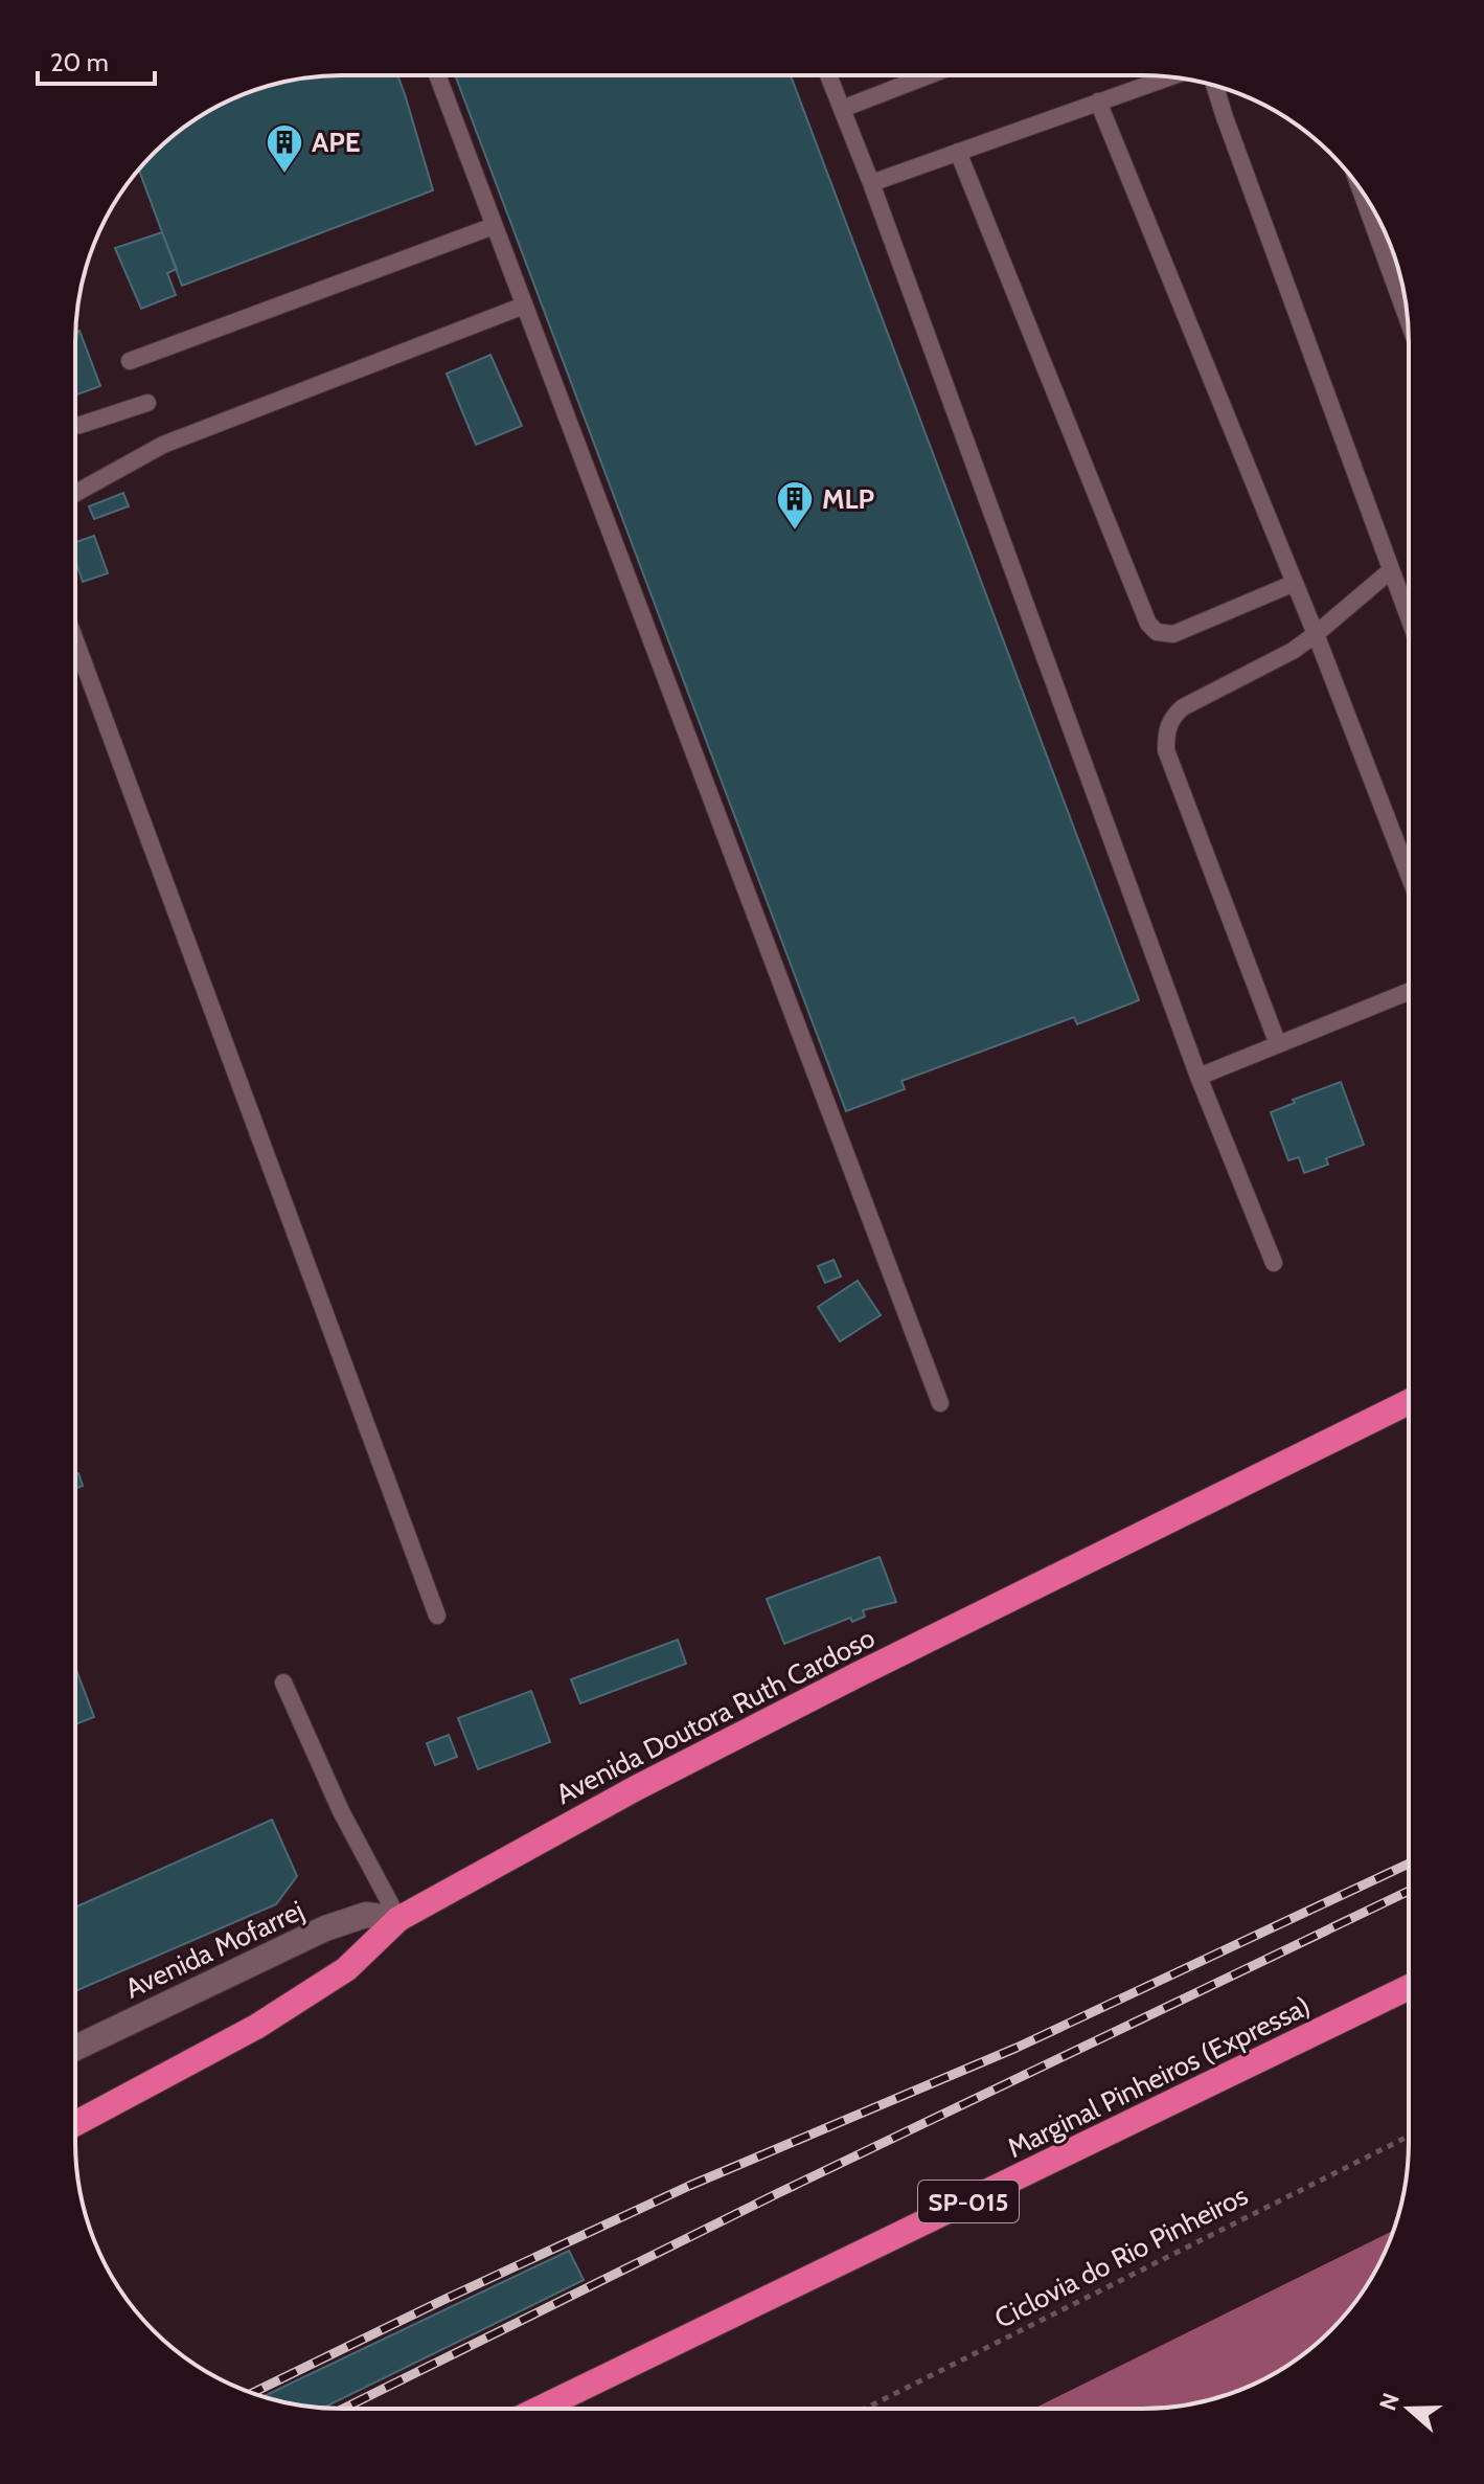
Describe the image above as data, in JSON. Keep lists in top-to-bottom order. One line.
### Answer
{"streets":{"highway":["Avenida Doutora Ruth Cardoso","Marginal Pinheiros (Expressa)","SP-015"],"street":["Avenida Mofarrej"],"path":["Ciclovia do Rio Pinheiros"]},"crossings":[["Avenida Doutora Ruth Cardoso","Avenida Mofarrej"]],"places":{"building":["APE","MLP"]},"scale_bar":"20 m","north":"left"}
